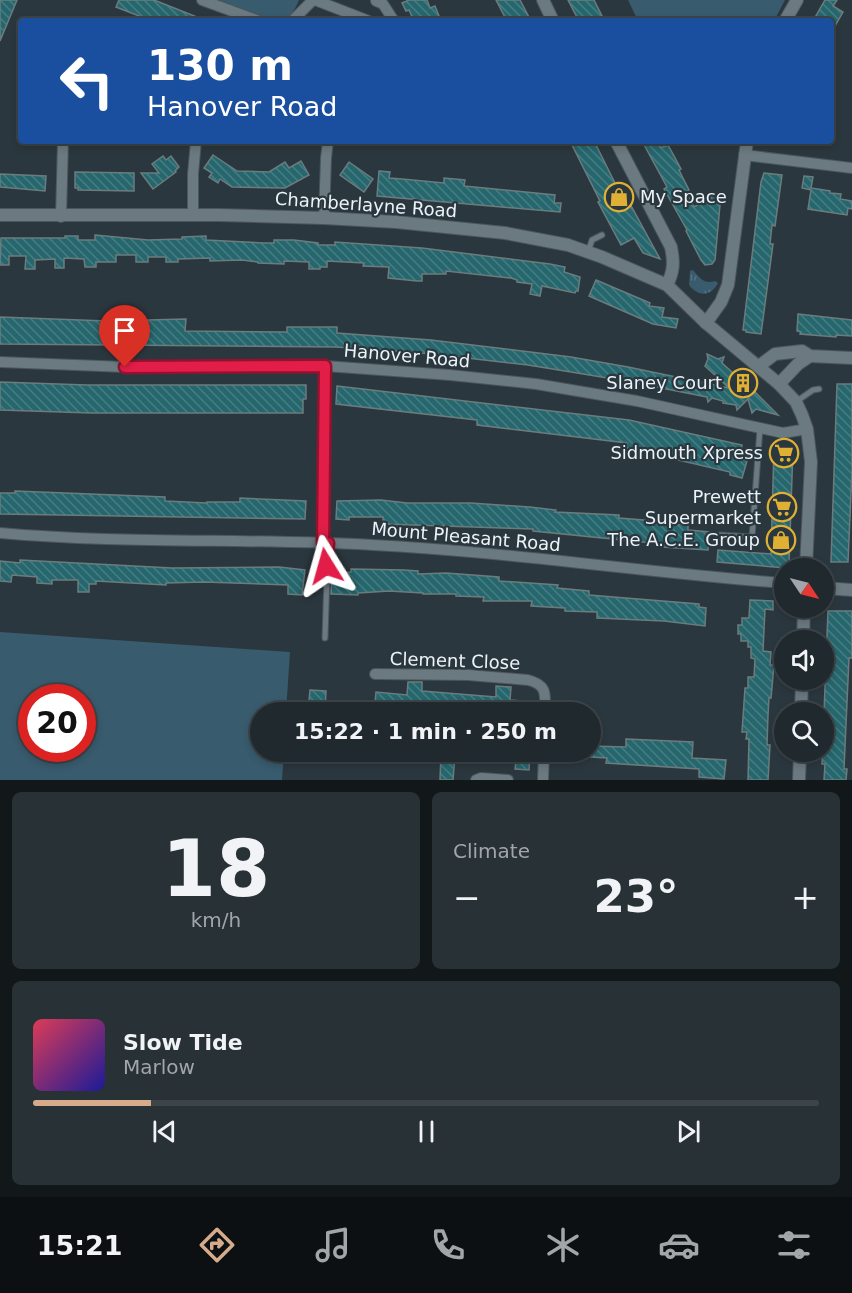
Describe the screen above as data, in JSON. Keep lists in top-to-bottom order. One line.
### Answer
{"streets":{"street":["Chamberlayne Road","Hanover Road","Mount Pleasant Road","Clement Close"]},"places":{"shop":["My Space","The A.C.E. Group"],"building":["Slaney Court"],"supermarket":["Sidmouth Xpress","Prewett Supermarket"]},"north":"bottom right","page":{"turn":["130 m","Hanover Road"],"limit":"20","trip":"15:22 · 1 min · 250 m","tile":[["18","km/h"],"Climate"],"heat":["−","23°","+"],"song":["Slow Tide","Marlow"],"tabs":"15:21"}}
